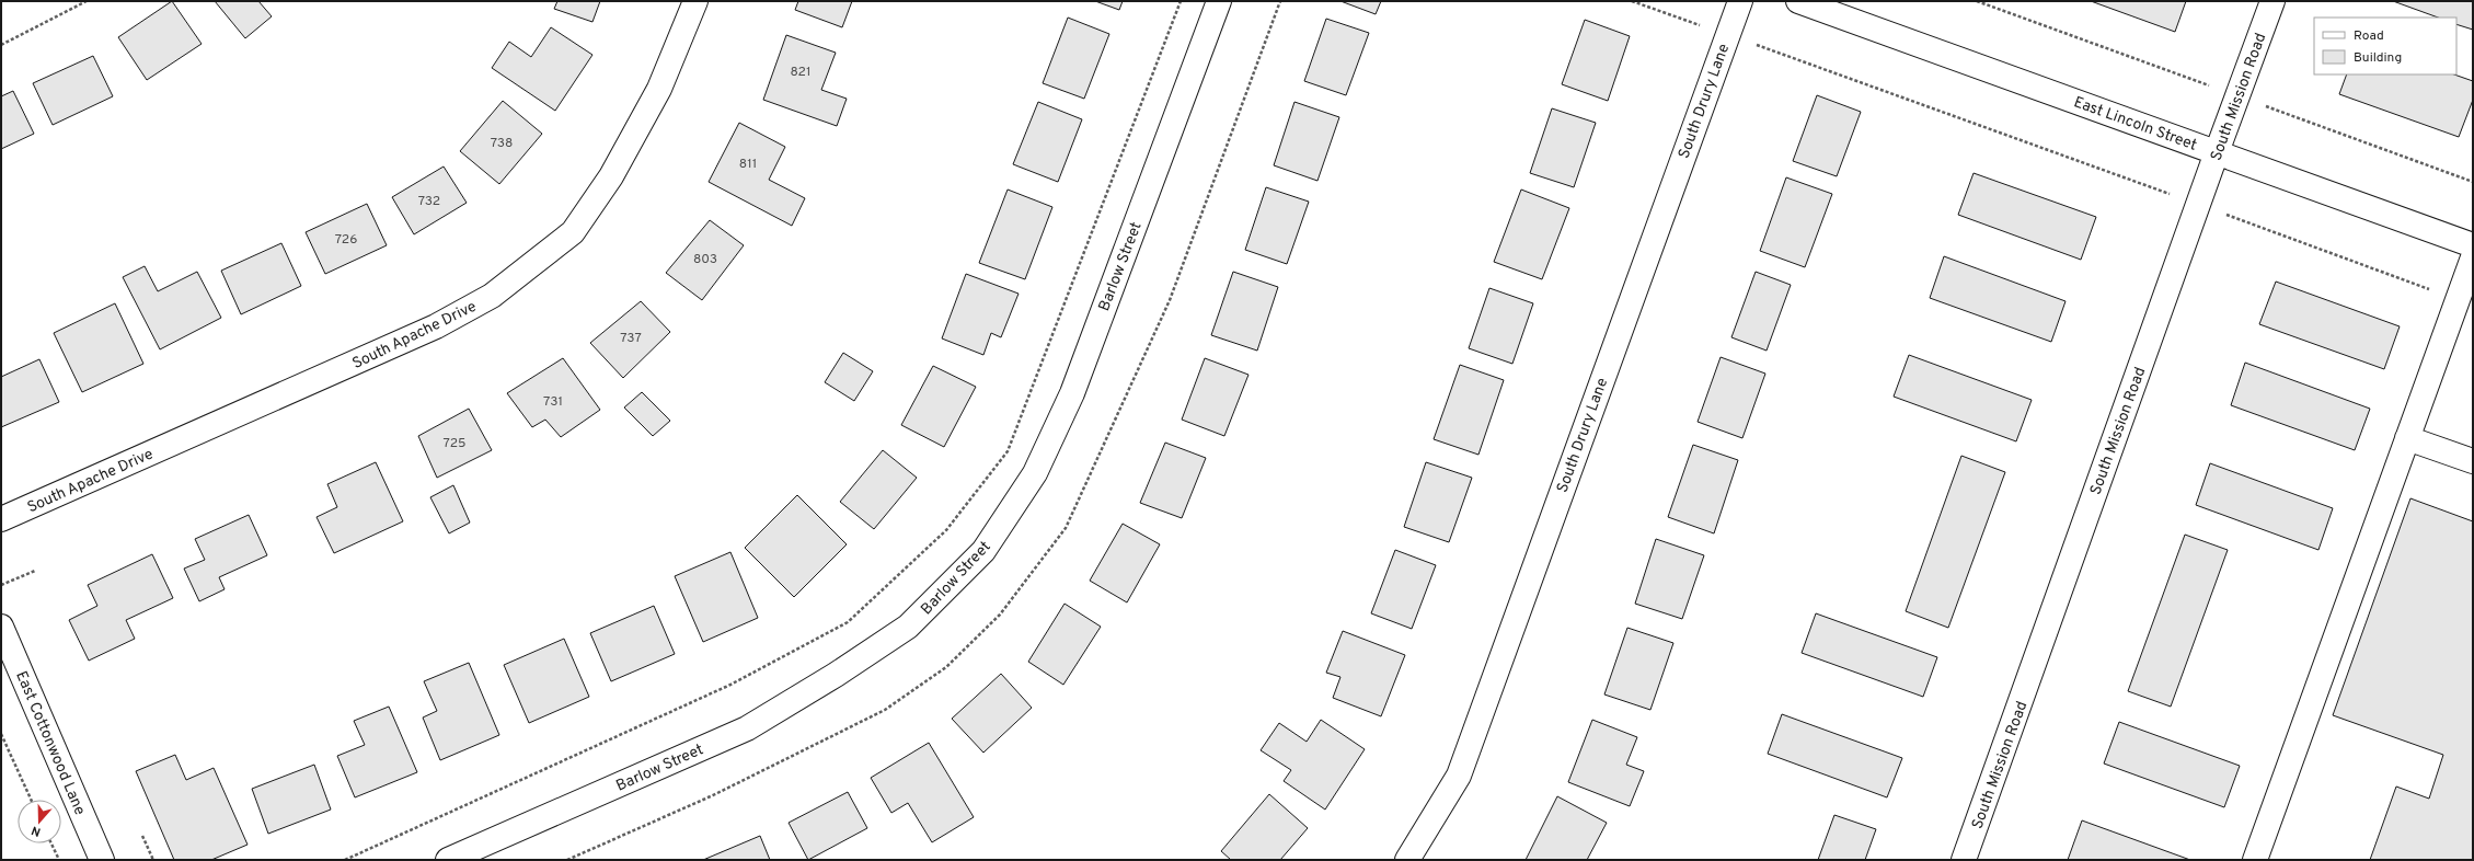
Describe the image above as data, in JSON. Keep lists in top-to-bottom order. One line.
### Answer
{"streets":{"street":["South Mission Road","South Drury Lane","East Lincoln Street","Barlow Street","South Apache Drive","East Cottonwood Lane"]},"crossings":[["South Mission Road","East Lincoln Street"]],"house_numbers":["821","738","811","732","726","803","737","731","725"],"legend":["Road","Building"],"north":"bottom"}
